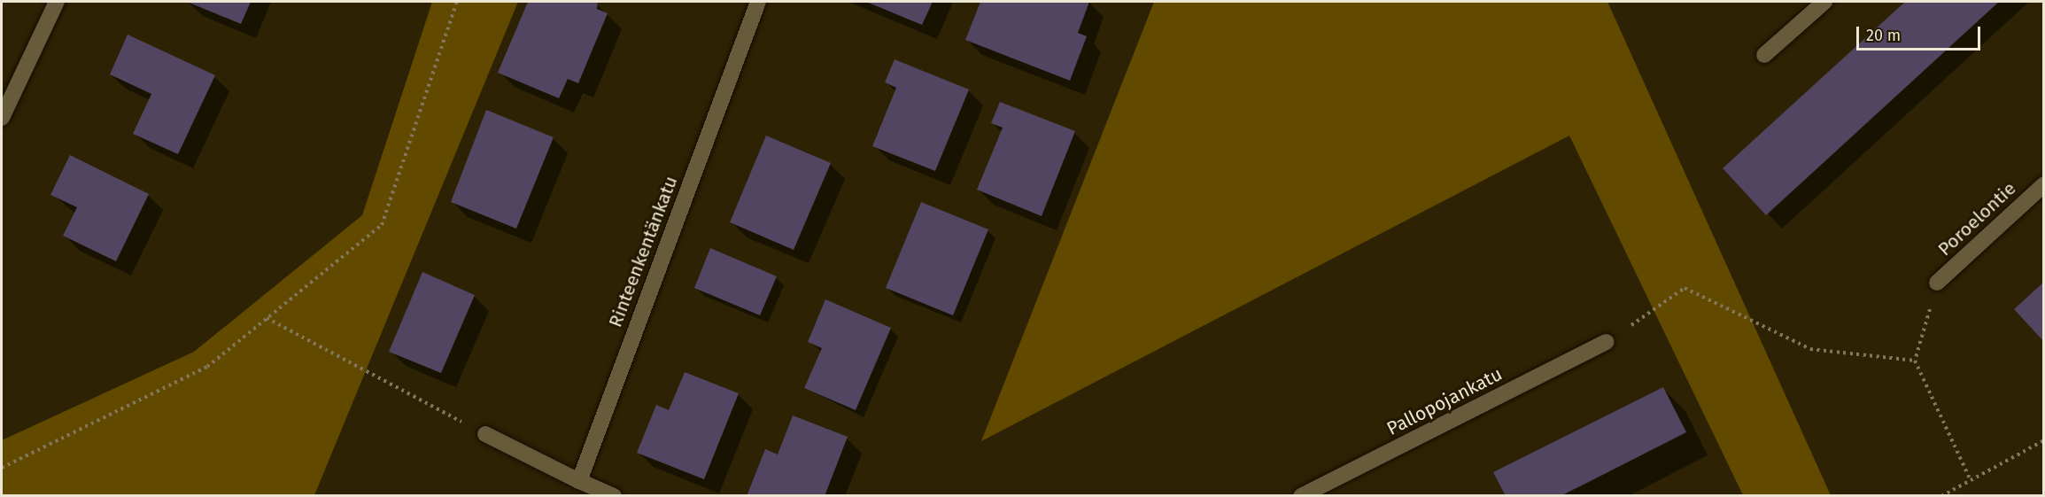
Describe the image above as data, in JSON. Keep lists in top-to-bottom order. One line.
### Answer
{"streets":{"street":["Poroelontie","Rinteenkentänkatu","Pallopojankatu"]},"scale_bar":"20 m"}
